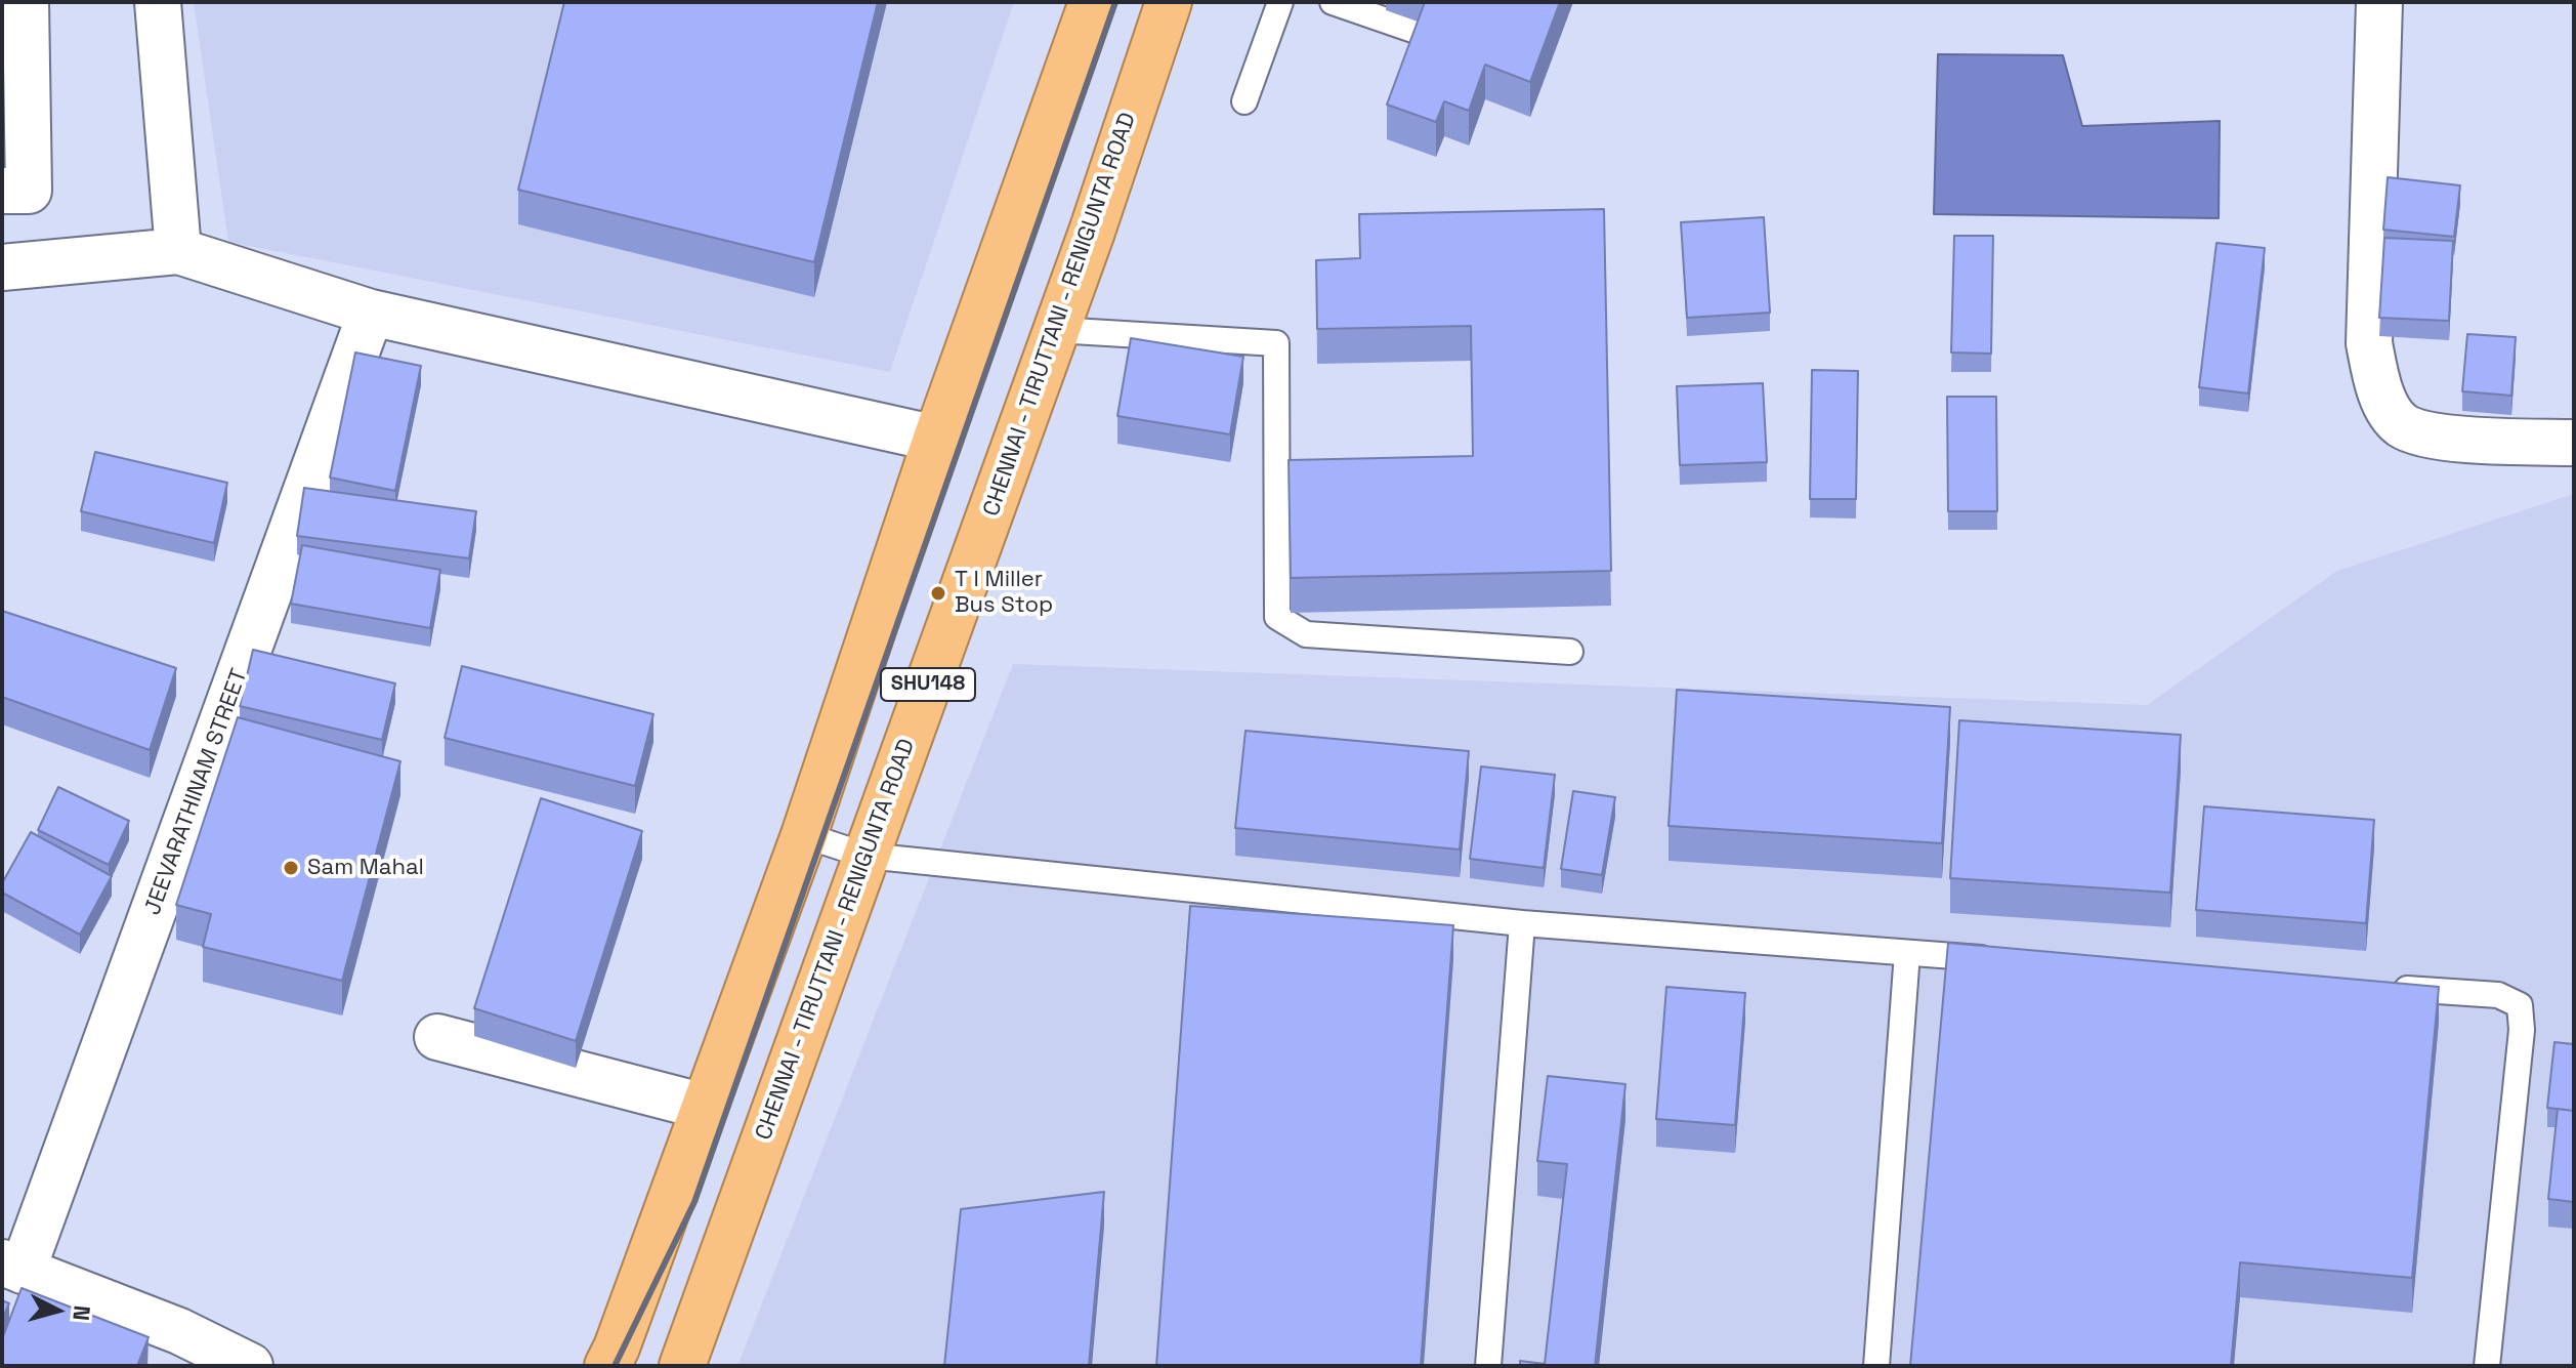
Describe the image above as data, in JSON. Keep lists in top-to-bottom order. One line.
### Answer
{"streets":{"highway":["CHENNAI - TIRUTTANI - RENIGUNTA ROAD","SHU148"],"street":["JEEVARATHINAM STREET"]},"places":["T I Miller Bus Stop","Sam Mahal"],"north":"right"}
